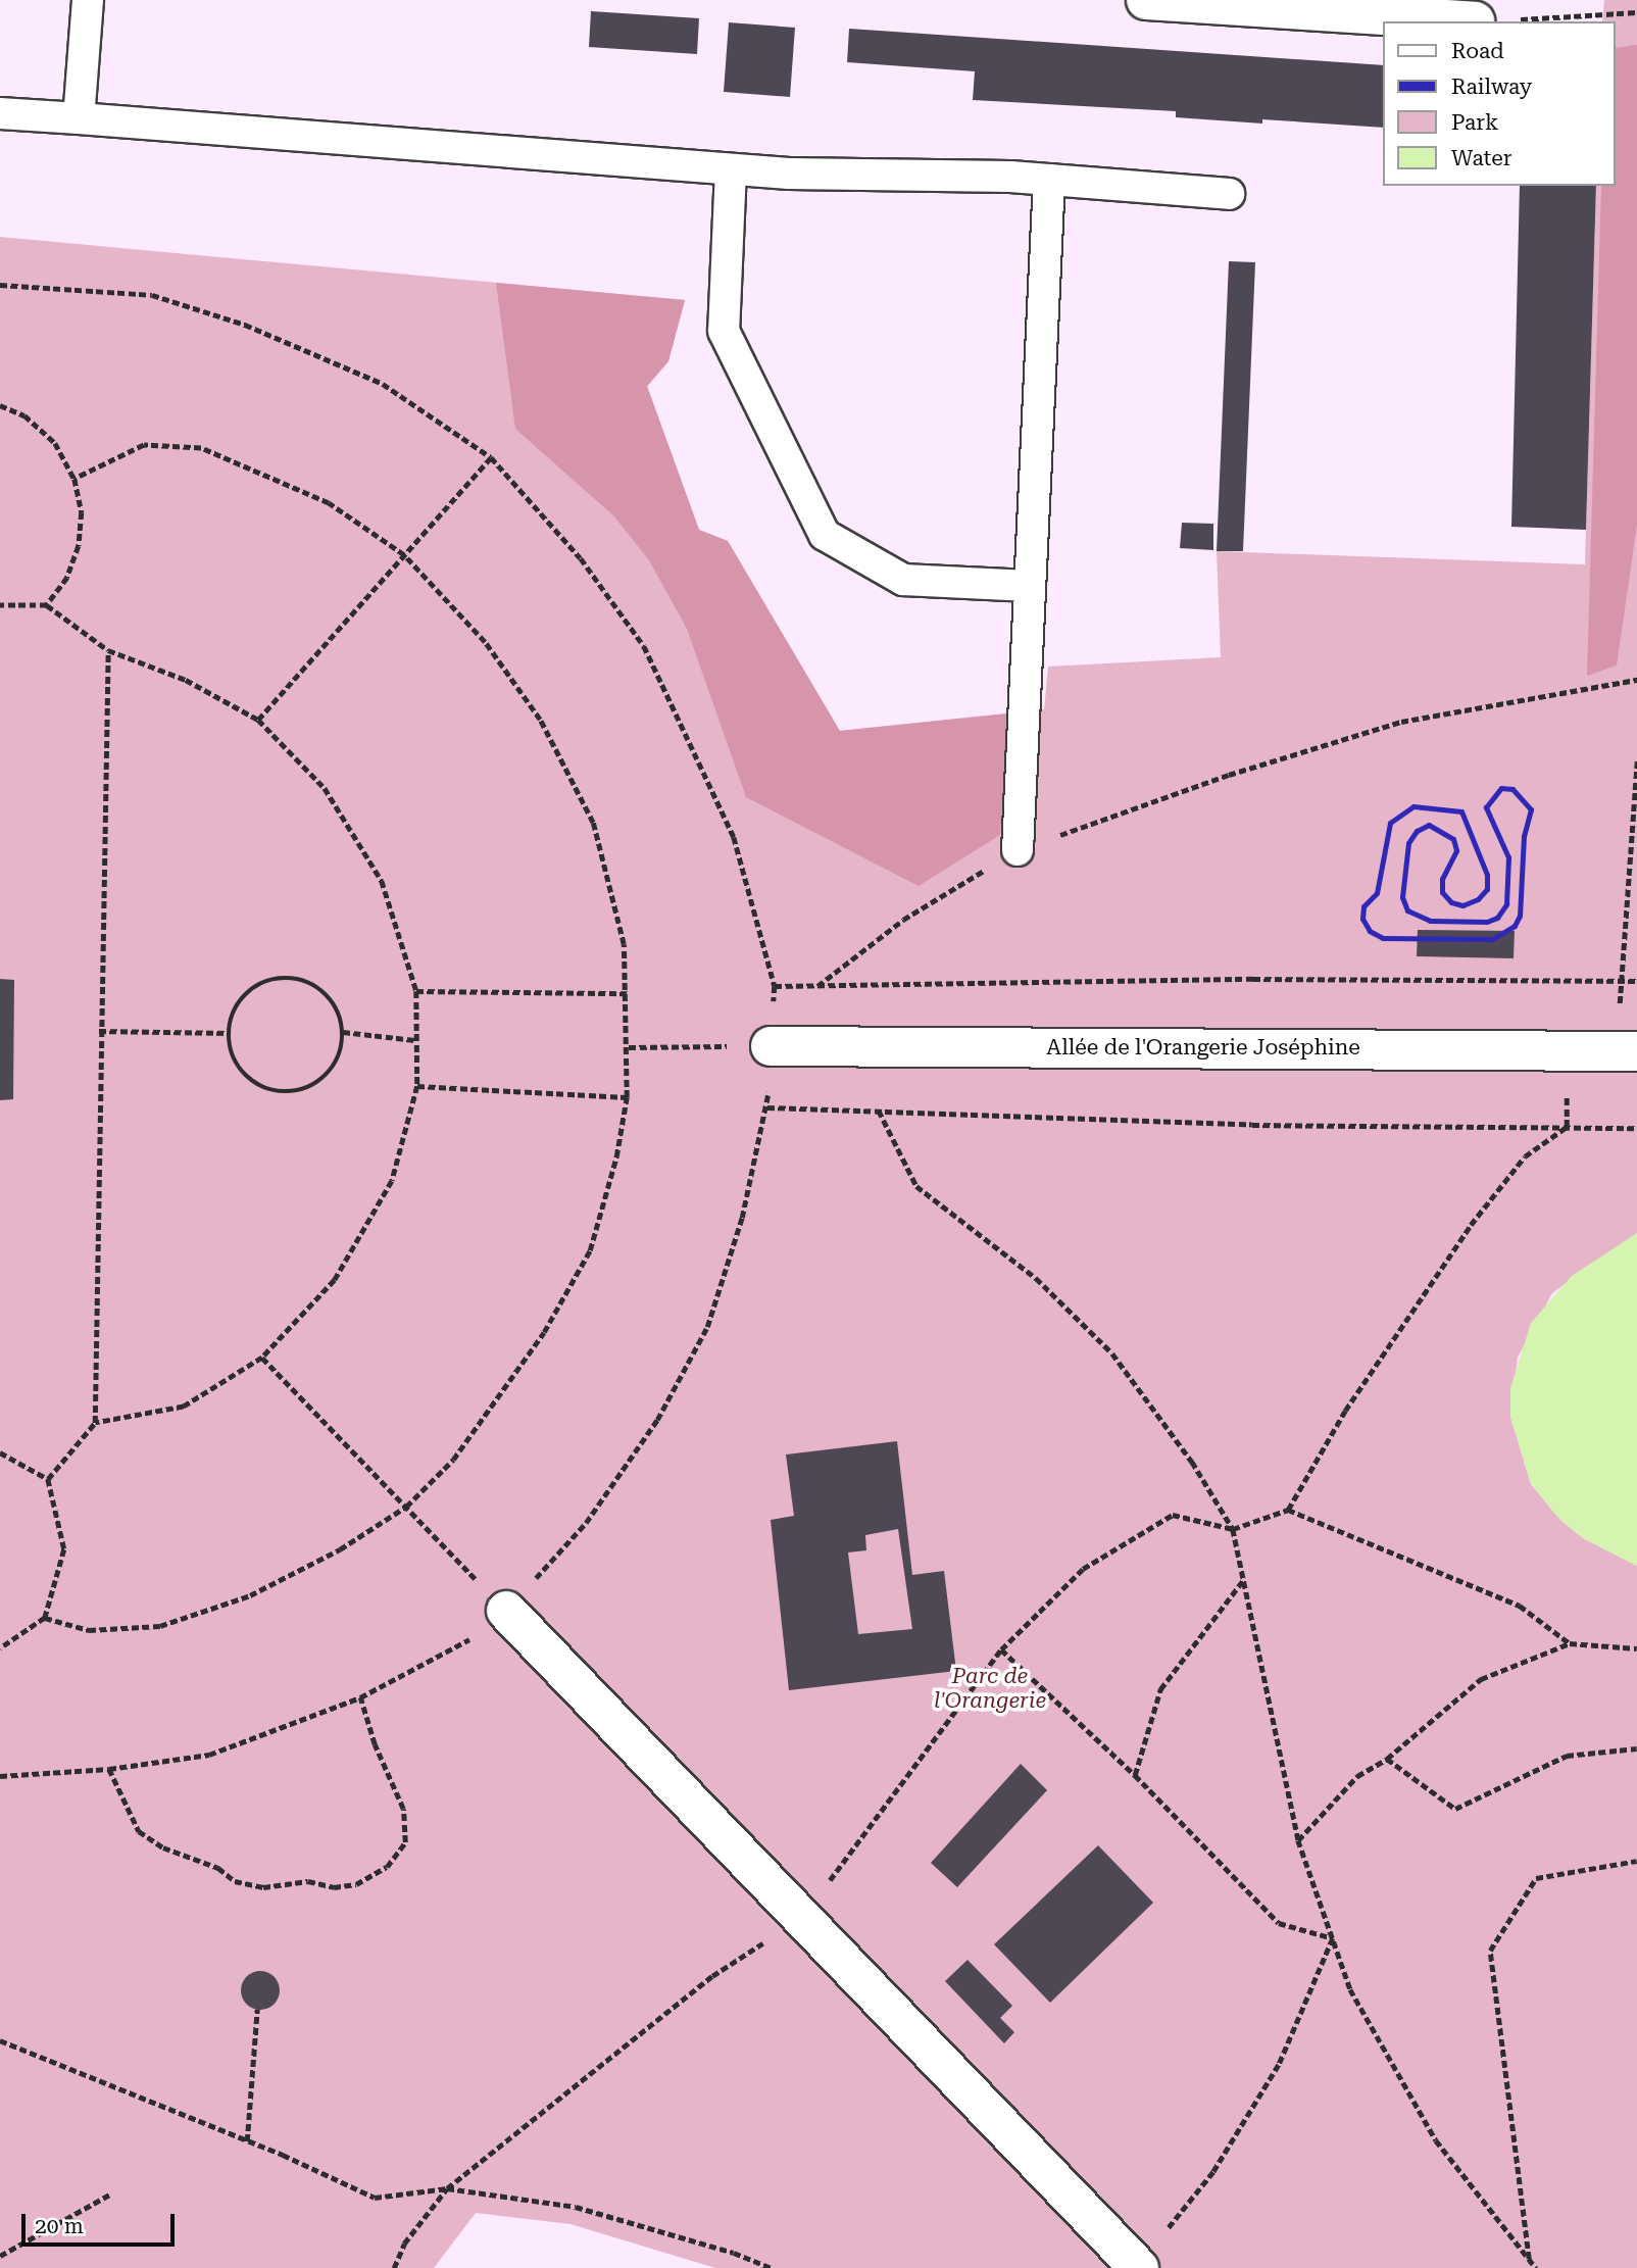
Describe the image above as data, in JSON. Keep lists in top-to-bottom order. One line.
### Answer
{"streets":{"street":["Allée de l'Orangerie Joséphine"]},"parks":["Parc de l'Orangerie"],"legend":["Road","Railway","Park","Water"],"scale_bar":"20 m"}
